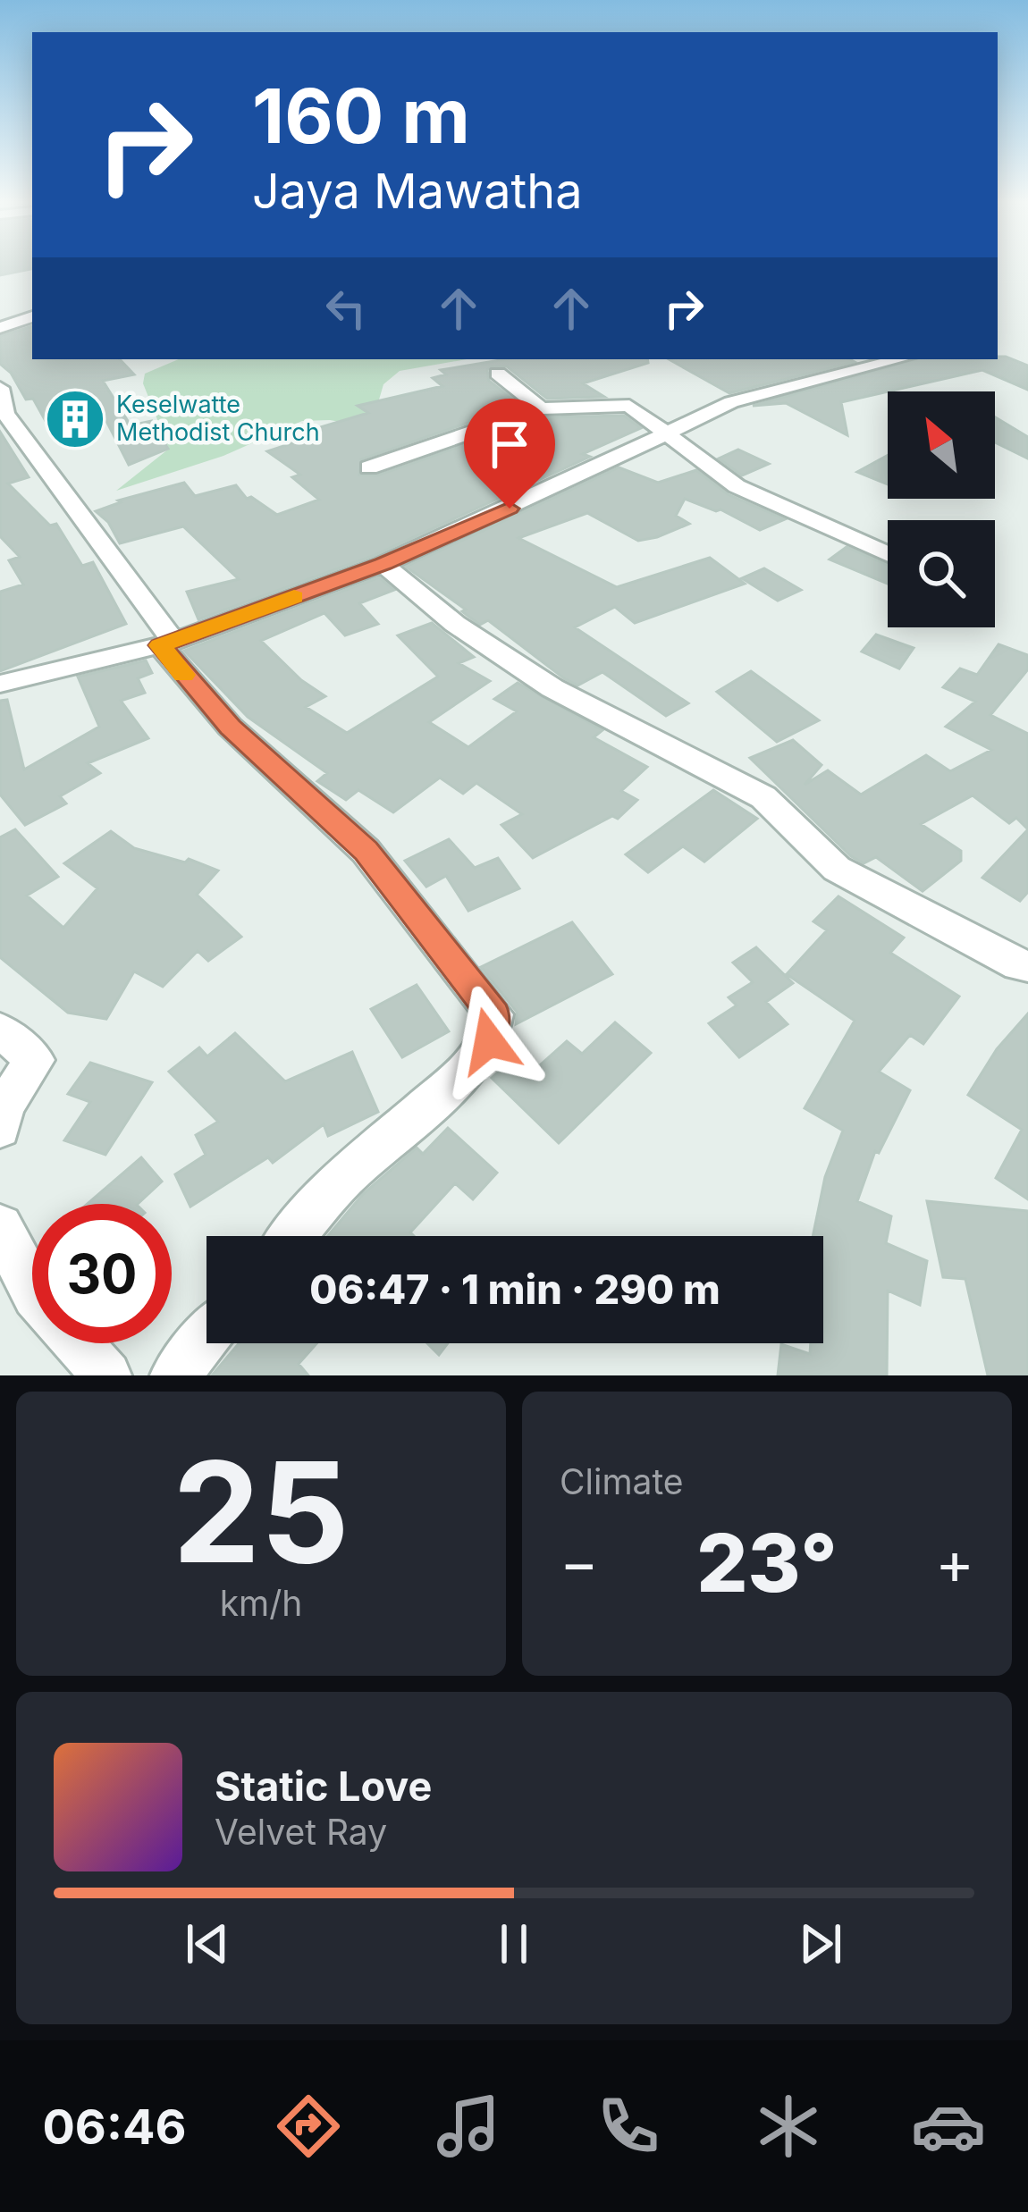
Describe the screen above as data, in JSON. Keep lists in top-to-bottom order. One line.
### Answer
{"places":{"building":["Keselwatte Methodist Church"]},"north":"top left","page":{"turn":["160 m","Jaya Mawatha"],"limit":"30","trip":"06:47 · 1 min · 290 m","tile":[["25","km/h"],"Climate"],"heat":["−","23°","+"],"song":["Static Love","Velvet Ray"],"tabs":"06:46"}}
